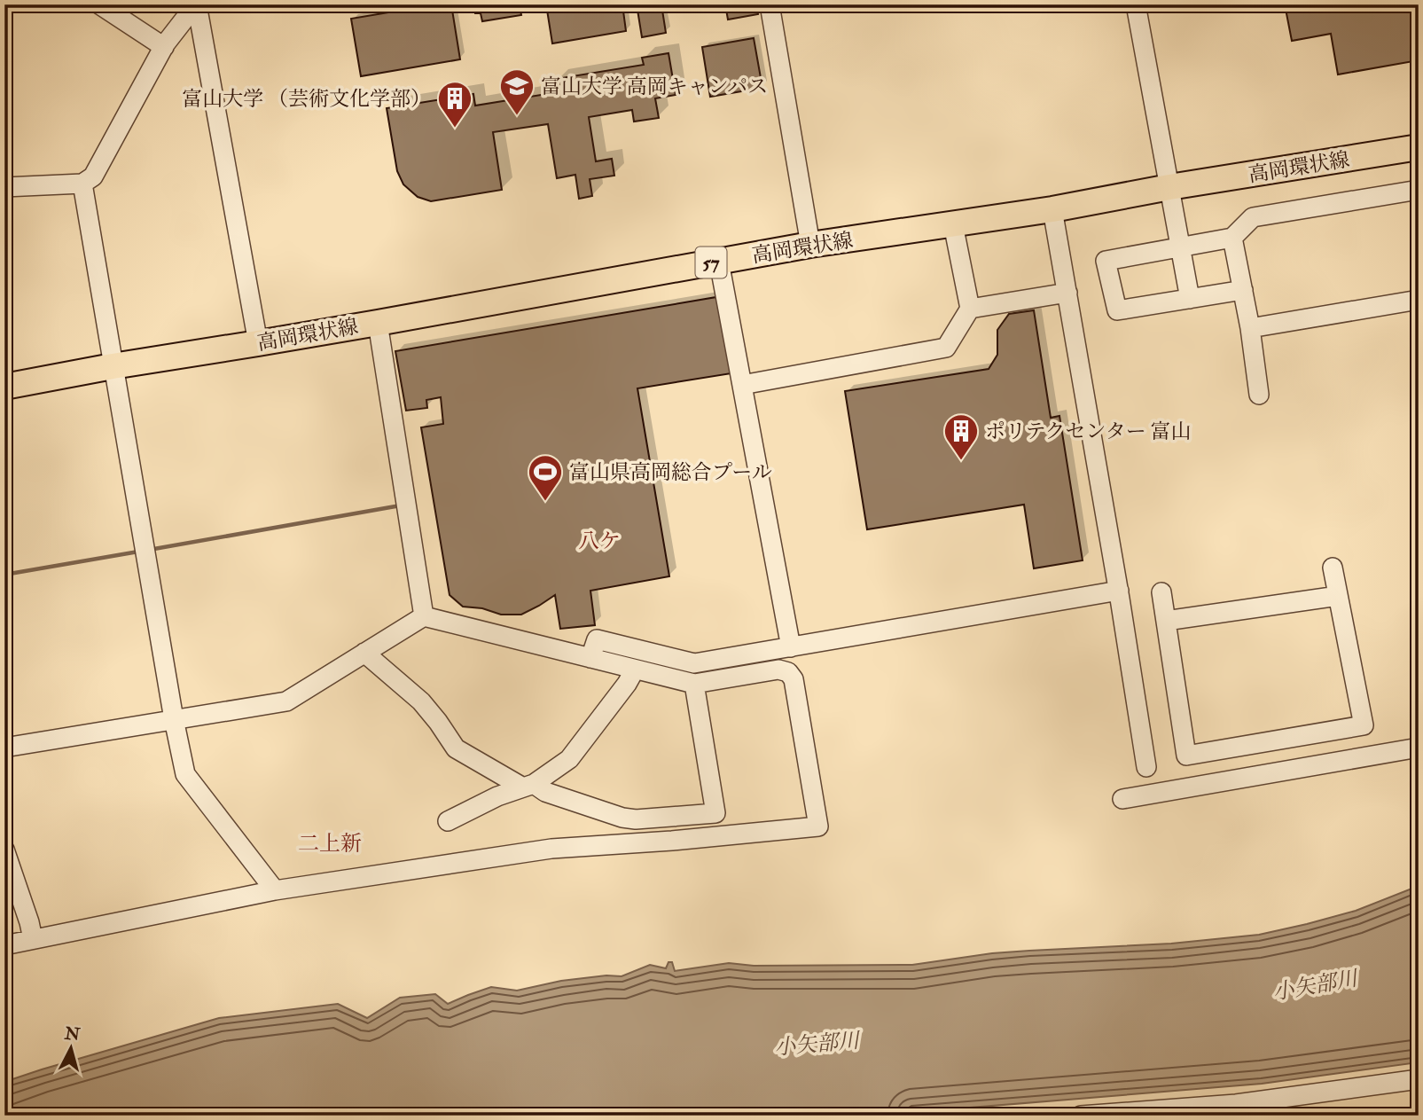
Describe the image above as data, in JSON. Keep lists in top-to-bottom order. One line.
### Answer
{"streets":{"main road":["高岡環状線","57"]},"districts":["八ケ","二上新"],"water":["小矢部川"],"places":{"school or university":["富山大学 高岡キャンパス"],"building":["富山大学 （芸術文化学部）","ポリテクセンター 富山"],"sports":["富山県高岡総合プール"]},"north":"top"}
